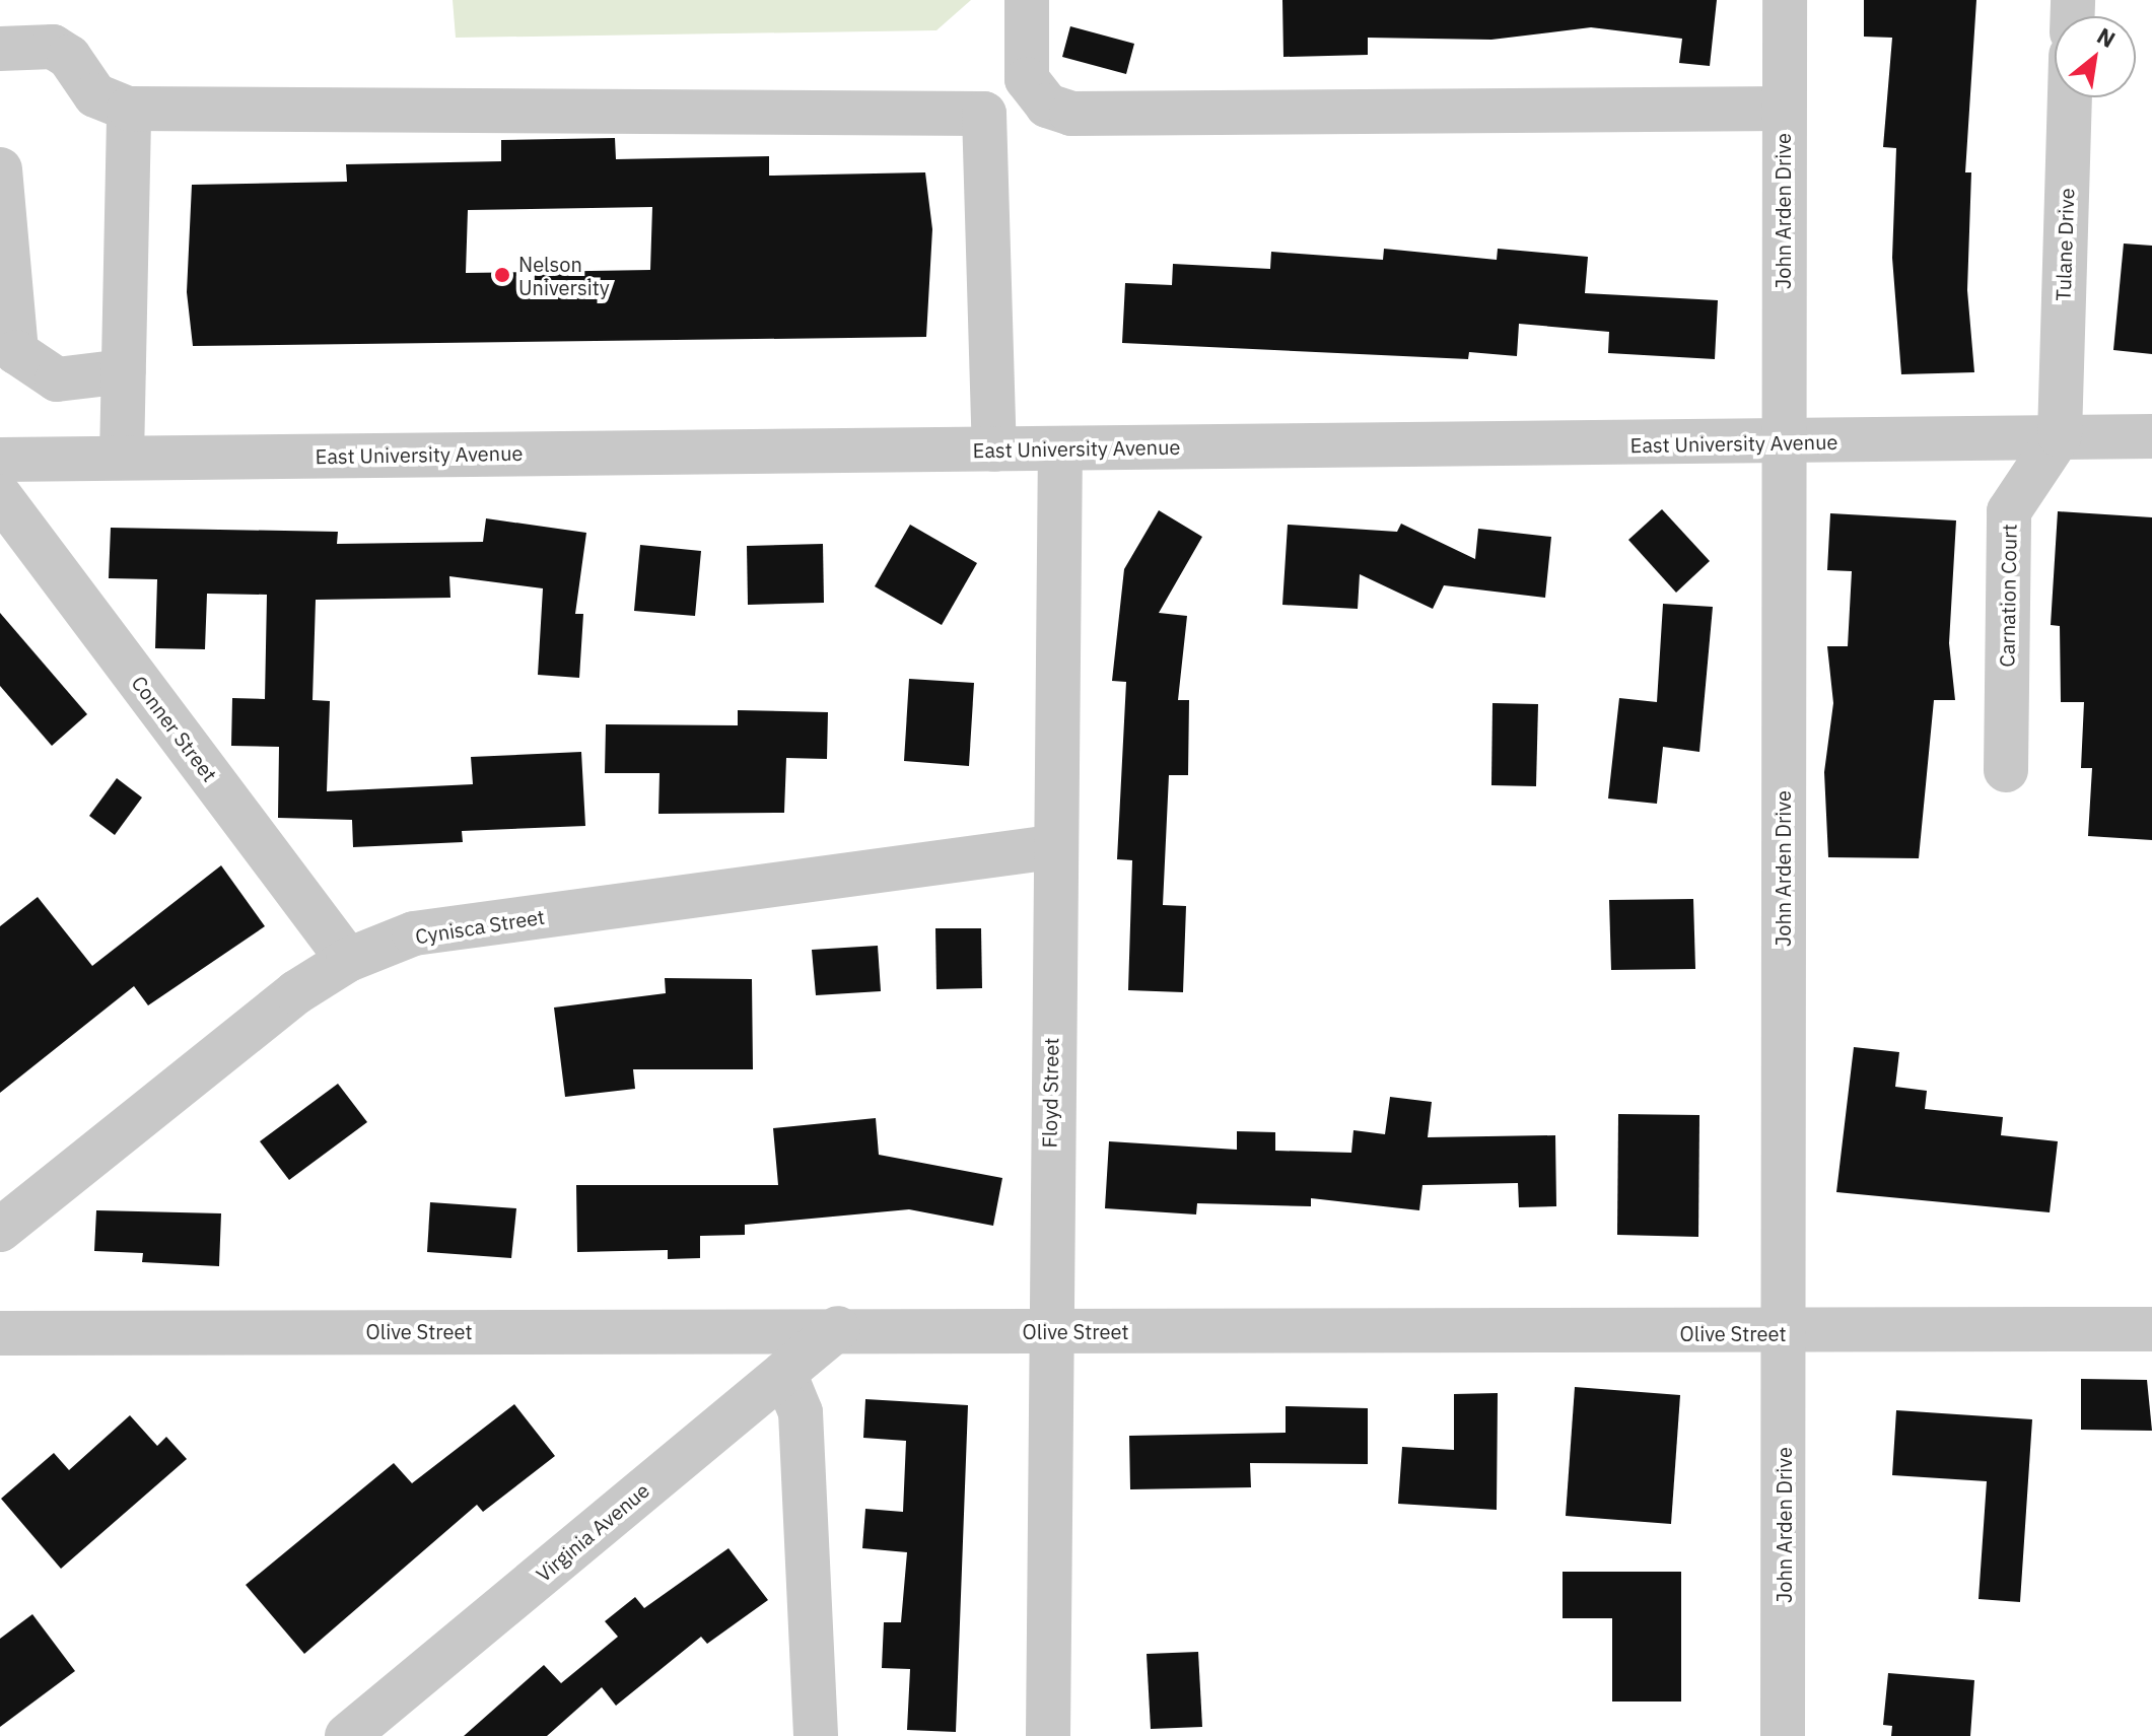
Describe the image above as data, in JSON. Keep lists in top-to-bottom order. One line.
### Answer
{"streets":{"street":["John Arden Drive","Tulane Drive","East University Avenue","Carnation Court","Conner Street","Cynisca Street","Floyd Street","Olive Street","Virginia Avenue"]},"crossings":[["John Arden Drive","East University Avenue"],["John Arden Drive","Olive Street"],["Tulane Drive","East University Avenue"],["Tulane Drive","Carnation Court"],["East University Avenue","Carnation Court"],["East University Avenue","Floyd Street"],["Conner Street","Cynisca Street"],["Cynisca Street","Floyd Street"],["Floyd Street","Olive Street"],["Olive Street","Virginia Avenue"]],"places":["Nelson University"],"north":"top right"}
